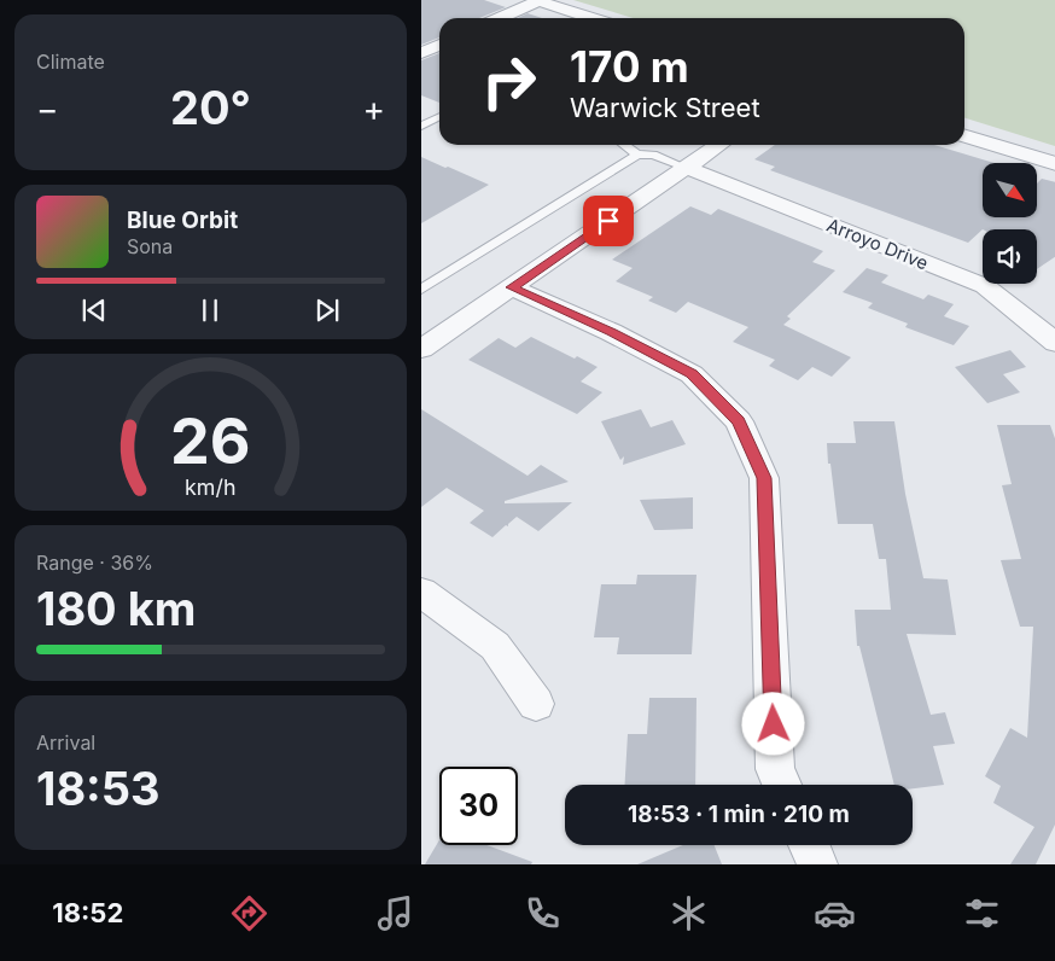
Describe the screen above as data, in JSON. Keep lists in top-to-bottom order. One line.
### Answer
{"streets":{"street":["Arroyo Drive"]},"north":"bottom right","page":{"tile":["Climate",["Range · 36%","180 km"],["Arrival","18:53"]],"turn":["170 m","Warwick Street"],"heat":["−","20°","+"],"song":["Blue Orbit","Sona"],"limit":"30","trip":"18:53 · 1 min · 210 m","tabs":"18:52","gauge":["26","km/h"]}}
